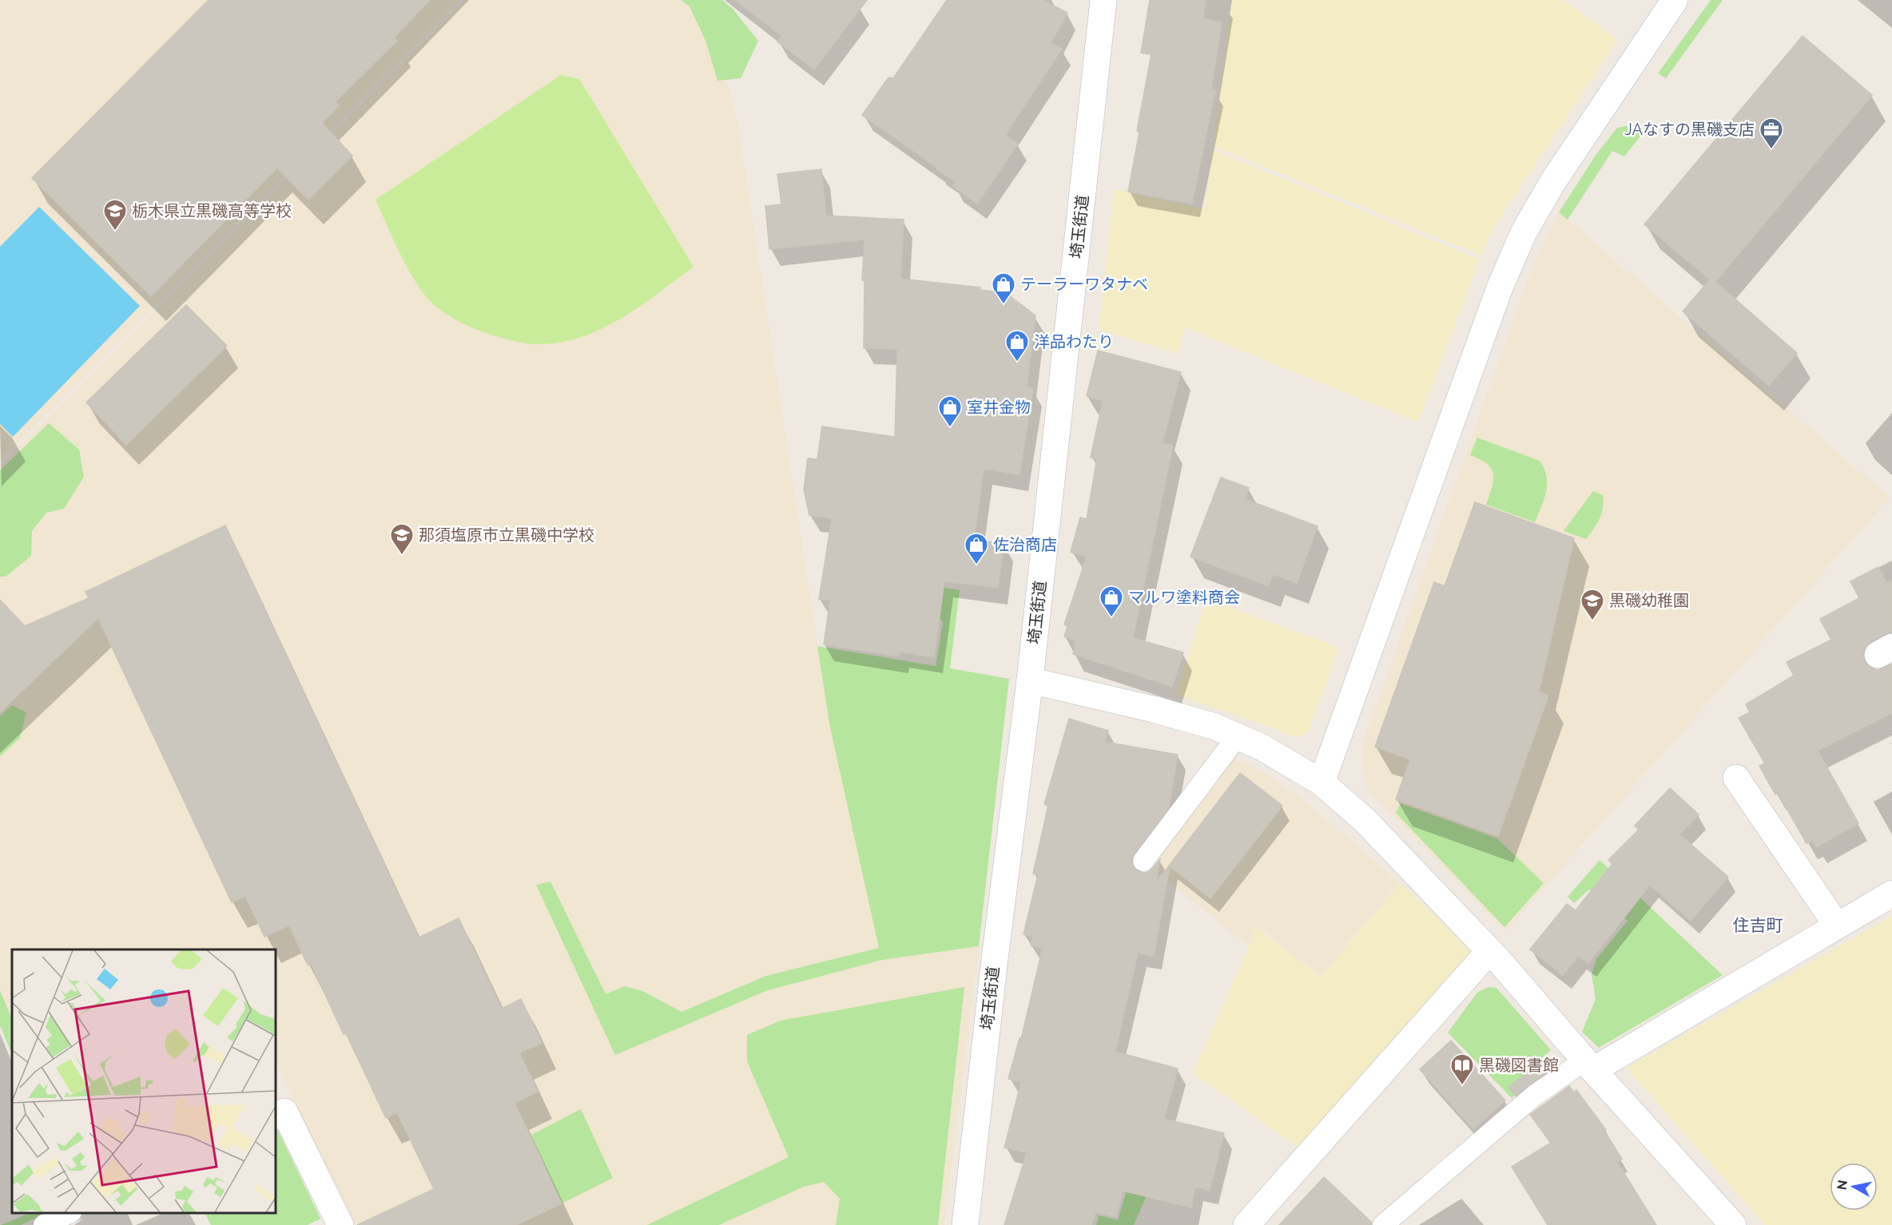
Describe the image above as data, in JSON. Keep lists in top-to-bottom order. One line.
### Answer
{"streets":{"street":["埼玉街道"]},"districts":["住吉町"],"places":{"office":["JAなすの黒磯支店"],"school or university":["栃木県立黒磯高等学校","那須塩原市立黒磯中学校","黒磯幼稚園"],"shop":["テーラーワタナベ","洋品わたり","室井金物","佐治商店","マルワ塗料商会"],"library":["黒磯図書館"]},"north":"left"}
